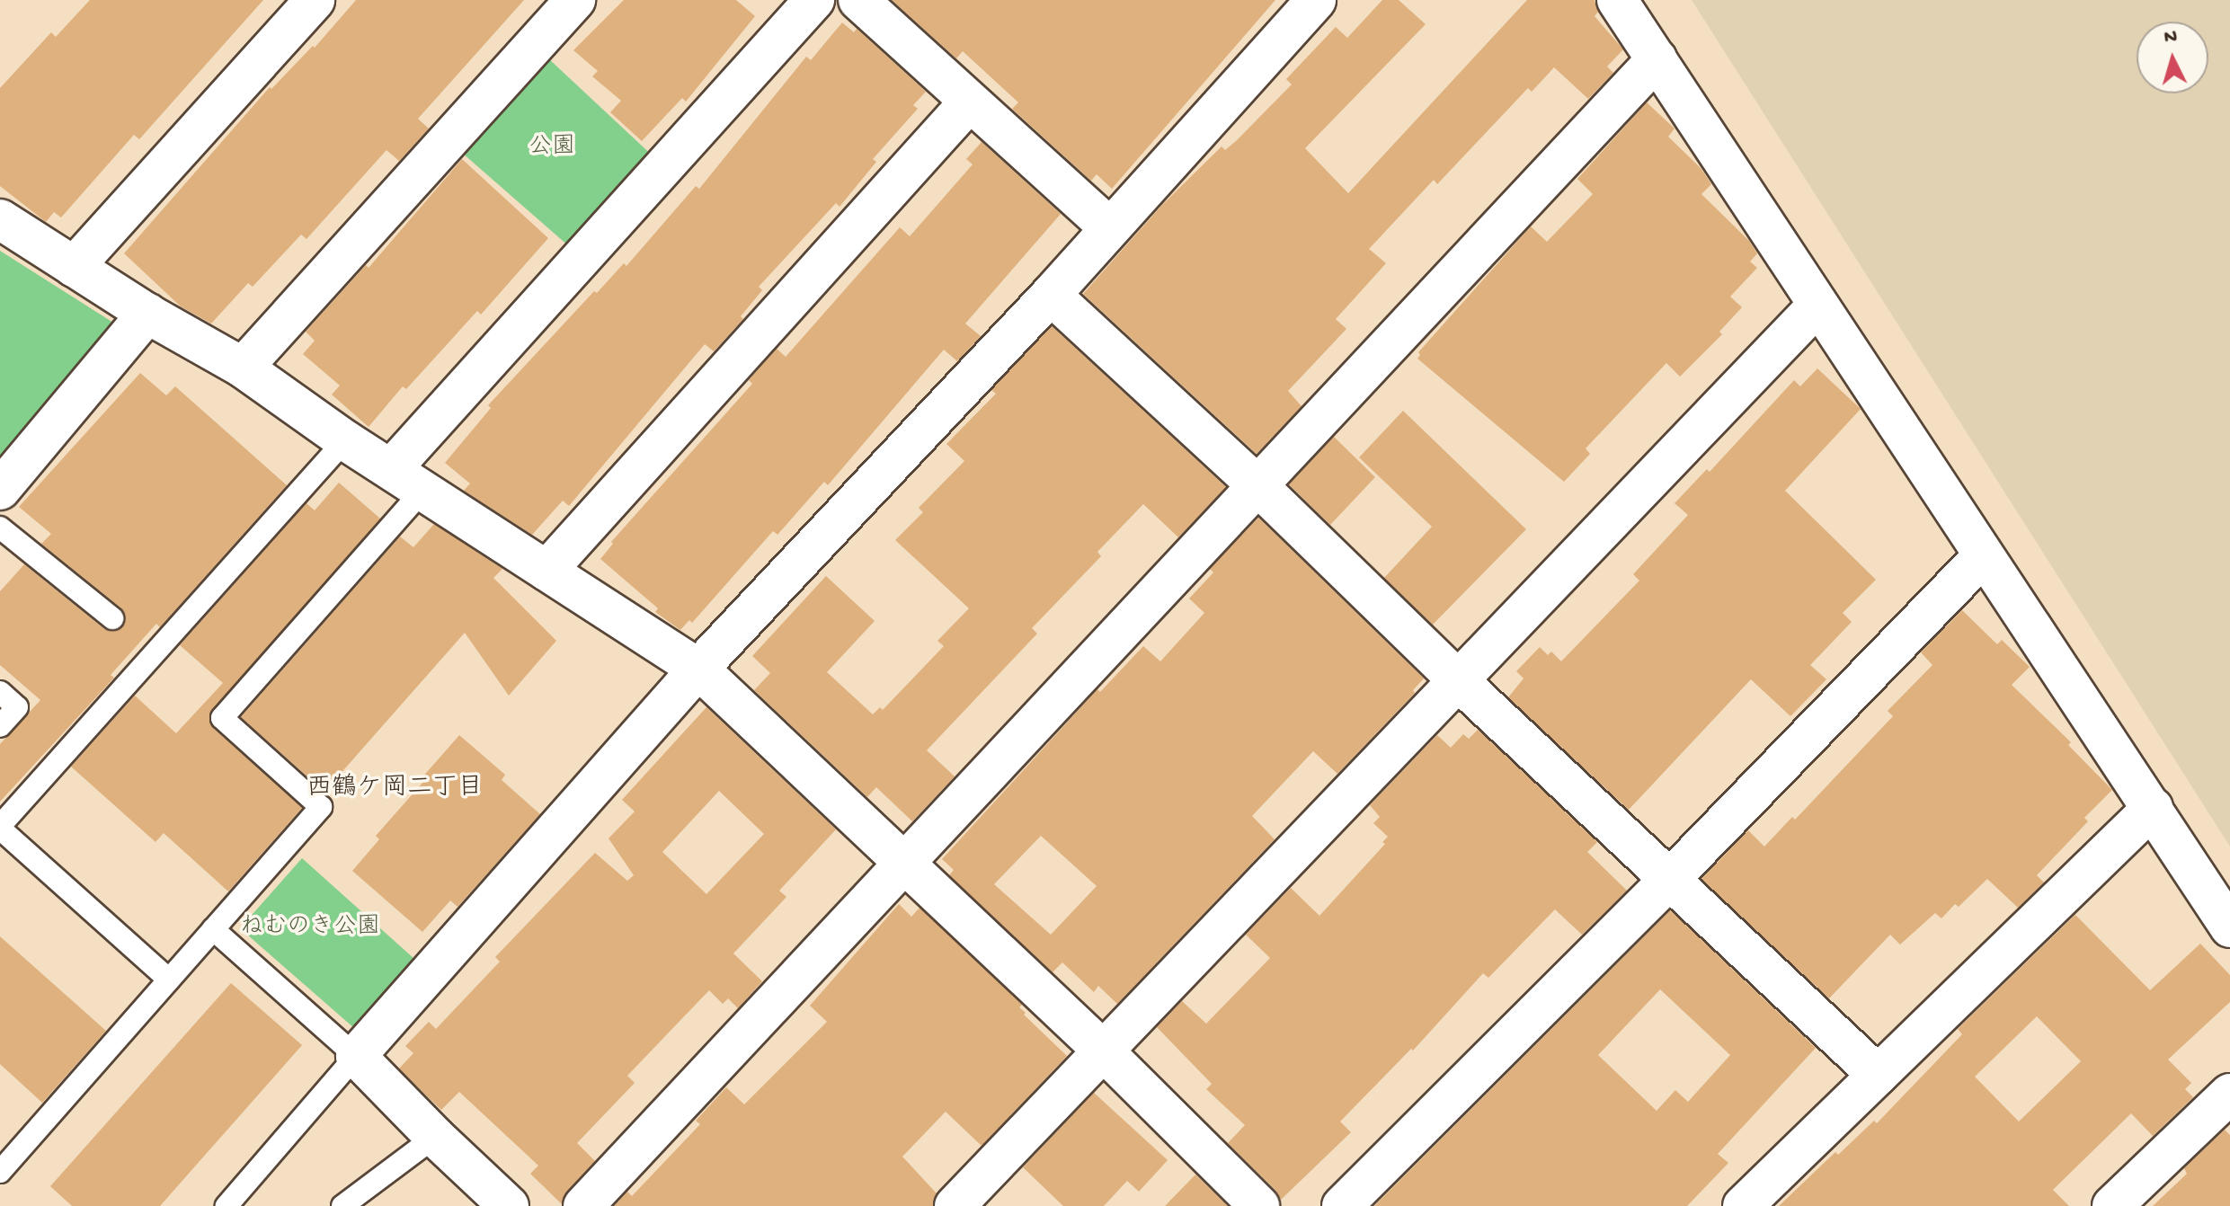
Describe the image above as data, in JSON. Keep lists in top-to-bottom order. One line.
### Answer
{"districts":["西鶴ケ岡二丁目"],"parks":["公園","ねむのき公園"],"north":"top"}
